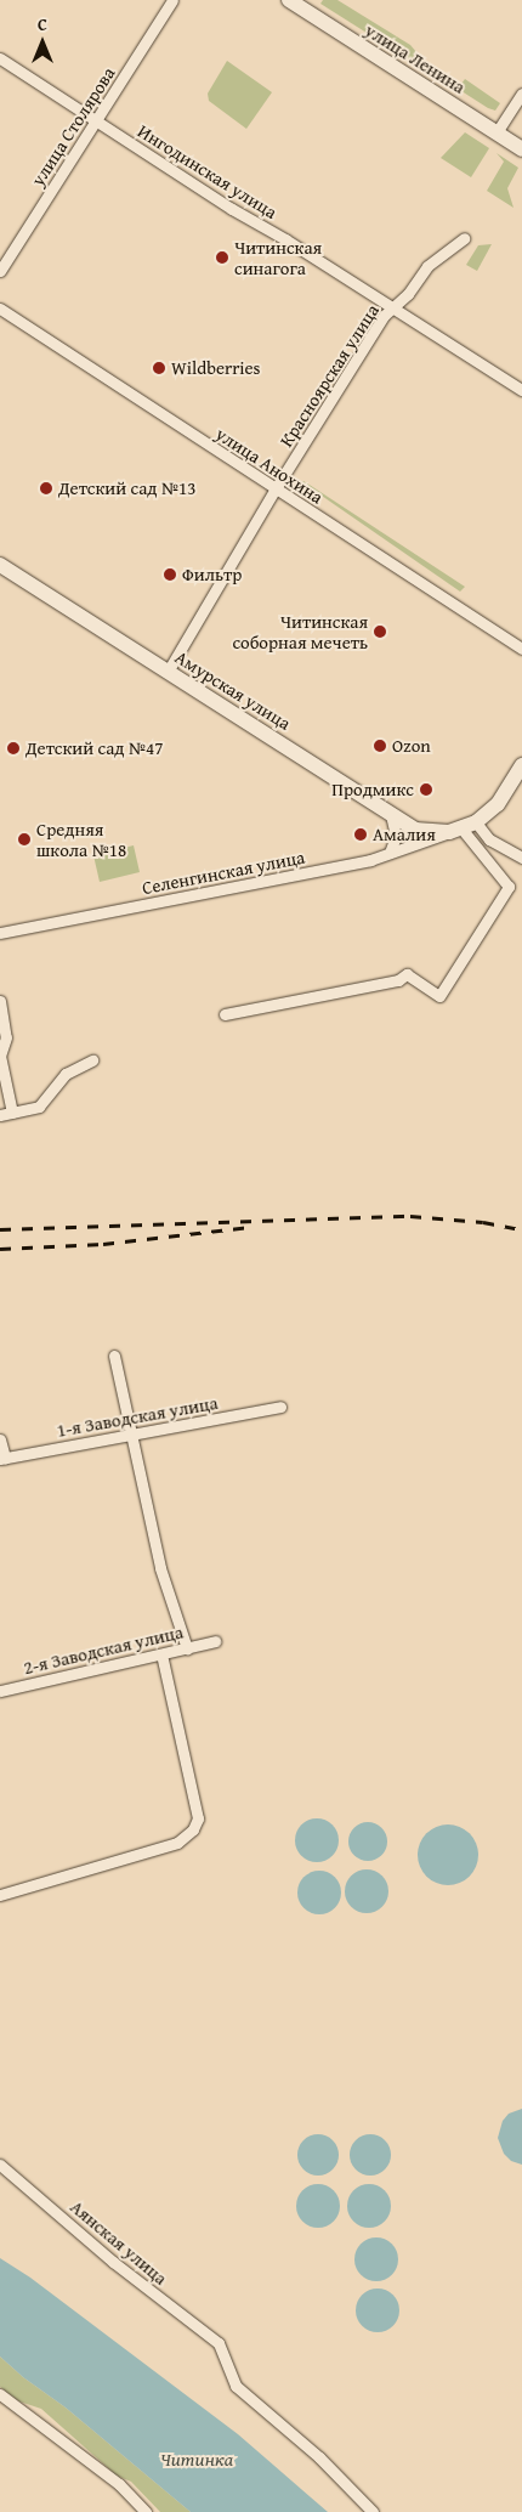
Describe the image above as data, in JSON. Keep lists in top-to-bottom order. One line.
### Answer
{"streets":{"main road":["улица Ленина","Амурская улица"],"street":["улица Столярова","Ингодинская улица","Красноярская улица","улица Анохина","Селенгинская улица","1-я Заводская улица","2-я Заводская улица","Аянская улица"]},"crossings":[["улица Столярова","Ингодинская улица"],["Ингодинская улица","Красноярская улица"],["Красноярская улица","улица Анохина"],["Красноярская улица","Амурская улица"],["Амурская улица","Селенгинская улица"]],"water":["Читинка"],"places":["Читинская синагога","Wildberries","Детский сад №13","Фильтр","Читинская соборная мечеть","Ozon","Детский сад №47","Продмикс","Амалия","Средняя школа №18"],"north":"top"}
